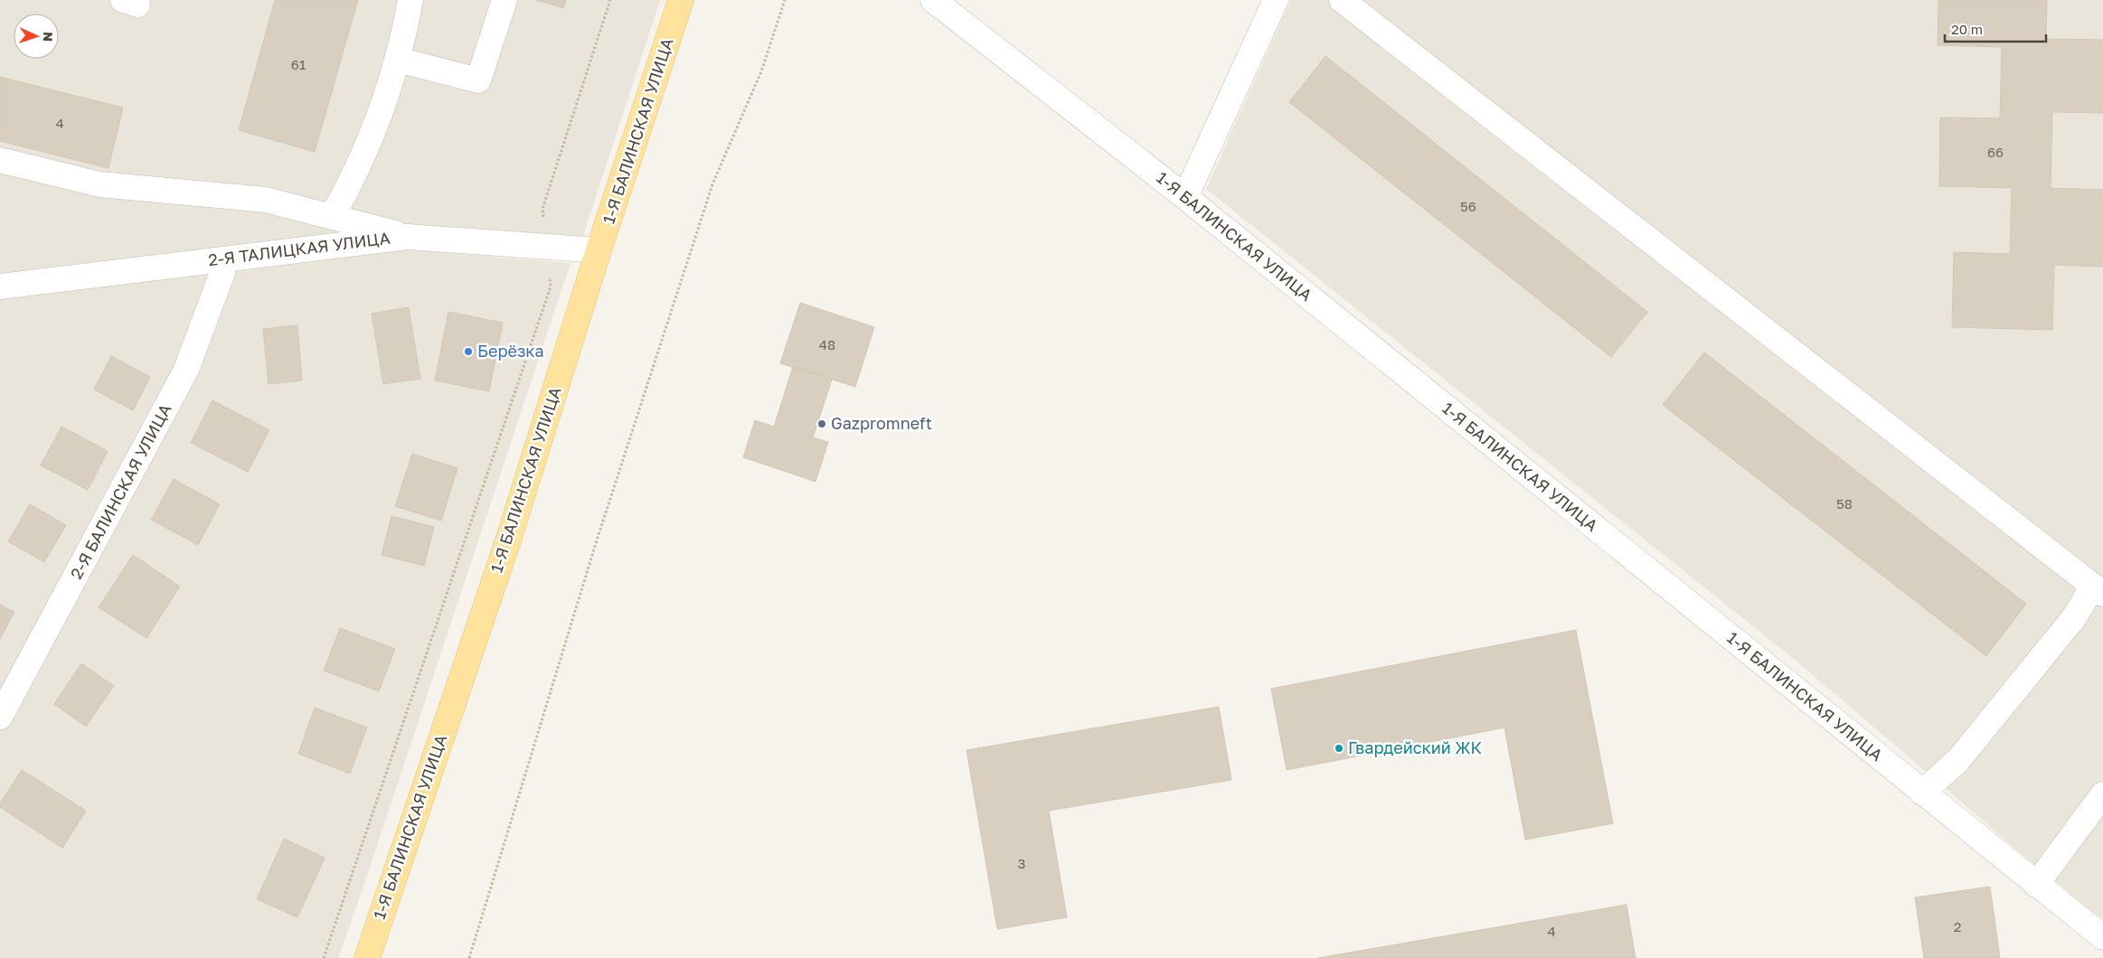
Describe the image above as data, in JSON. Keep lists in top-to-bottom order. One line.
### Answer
{"streets":{"main road":["1-Я БАЛИНСКАЯ УЛИЦА"],"street":["2-Я ТАЛИЦКАЯ УЛИЦА","2-Я БАЛИНСКАЯ УЛИЦА"]},"crossings":[["1-Я БАЛИНСКАЯ УЛИЦА","2-Я ТАЛИЦКАЯ УЛИЦА"],["2-Я ТАЛИЦКАЯ УЛИЦА","2-Я БАЛИНСКАЯ УЛИЦА"]],"places":["Берёзка","Gazpromneft","Гвардейский ЖК"],"house_numbers":["61","4","66","56","48","58","3","2","4"],"scale_bar":"20 m","north":"right"}
